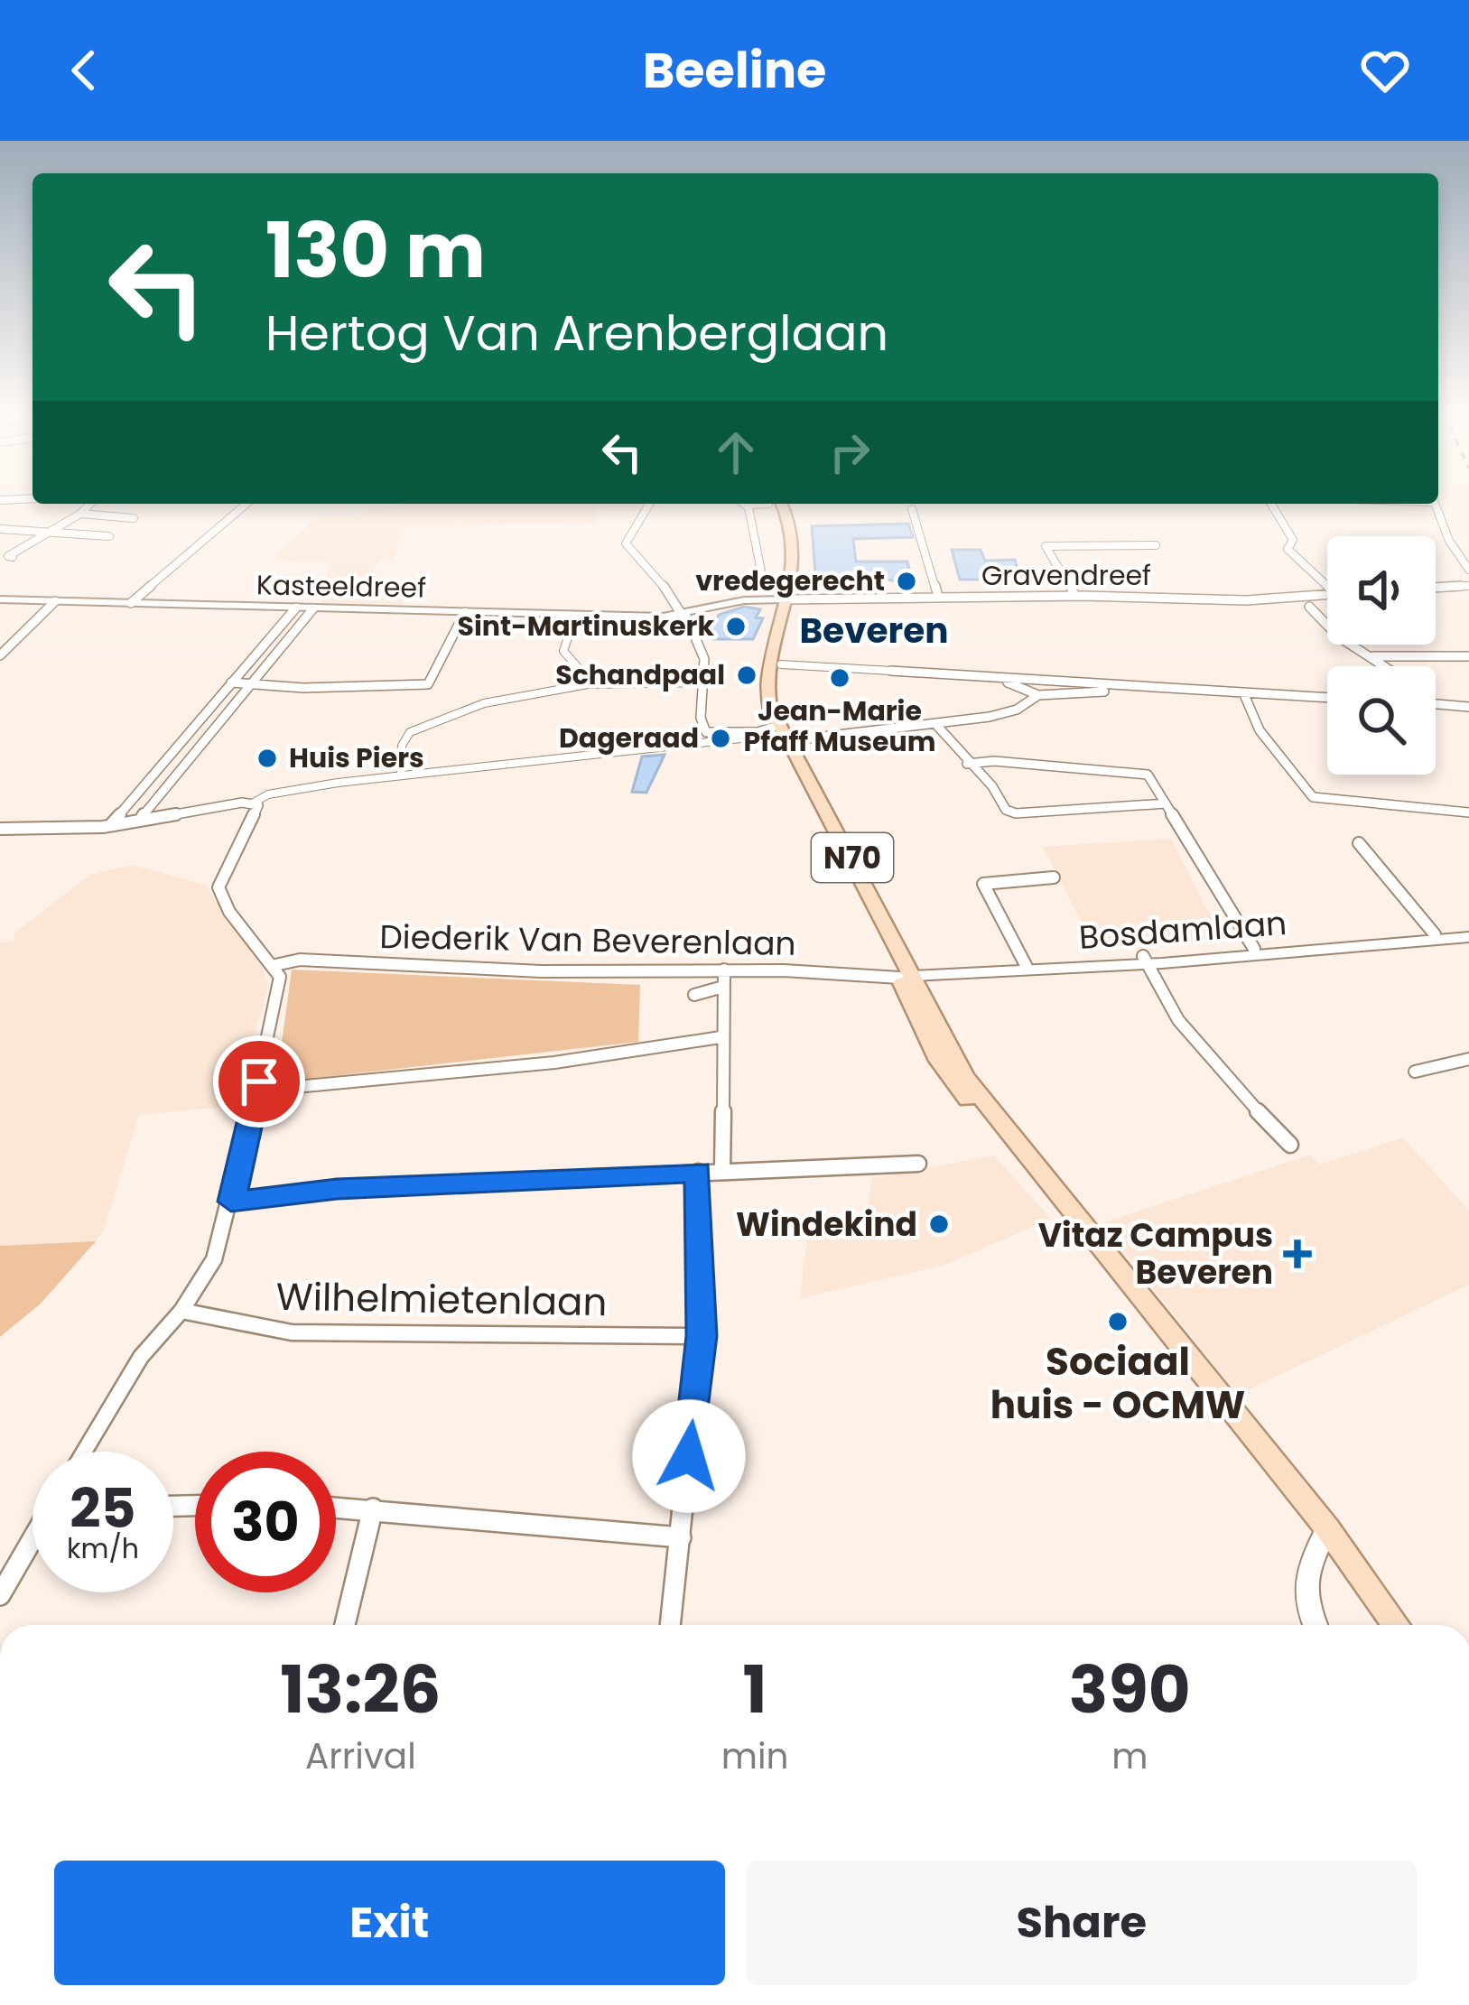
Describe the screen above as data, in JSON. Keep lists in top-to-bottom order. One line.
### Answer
{"streets":{"main road":["N70"],"street":["Gravendreef","Kasteeldreef","Bosdamlaan","Diederik Van Beverenlaan","Wilhelmietenlaan"]},"crossings":[["Gravendreef","Kasteeldreef"],["Gravendreef","N70"],["Kasteeldreef","N70"],["N70","Bosdamlaan"],["N70","Diederik Van Beverenlaan"],["Bosdamlaan","Diederik Van Beverenlaan"]],"districts":["Beveren"],"places":{"other":["vredegerecht","Sint-Martinuskerk","Schandpaal","Jean-Marie Pfaff Museum","Dageraad","Huis Piers","Windekind","Sociaal huis - OCMW"],"health":["Vitaz Campus Beveren"]},"page":{"header":"Beeline","turn":["130 m","Hertog Van Arenberglaan"],"speed":"25 km/h","limit":"30","eta":["13:26","Arrival","1","min","390","m"],"buttons":["Exit","Share"]}}
